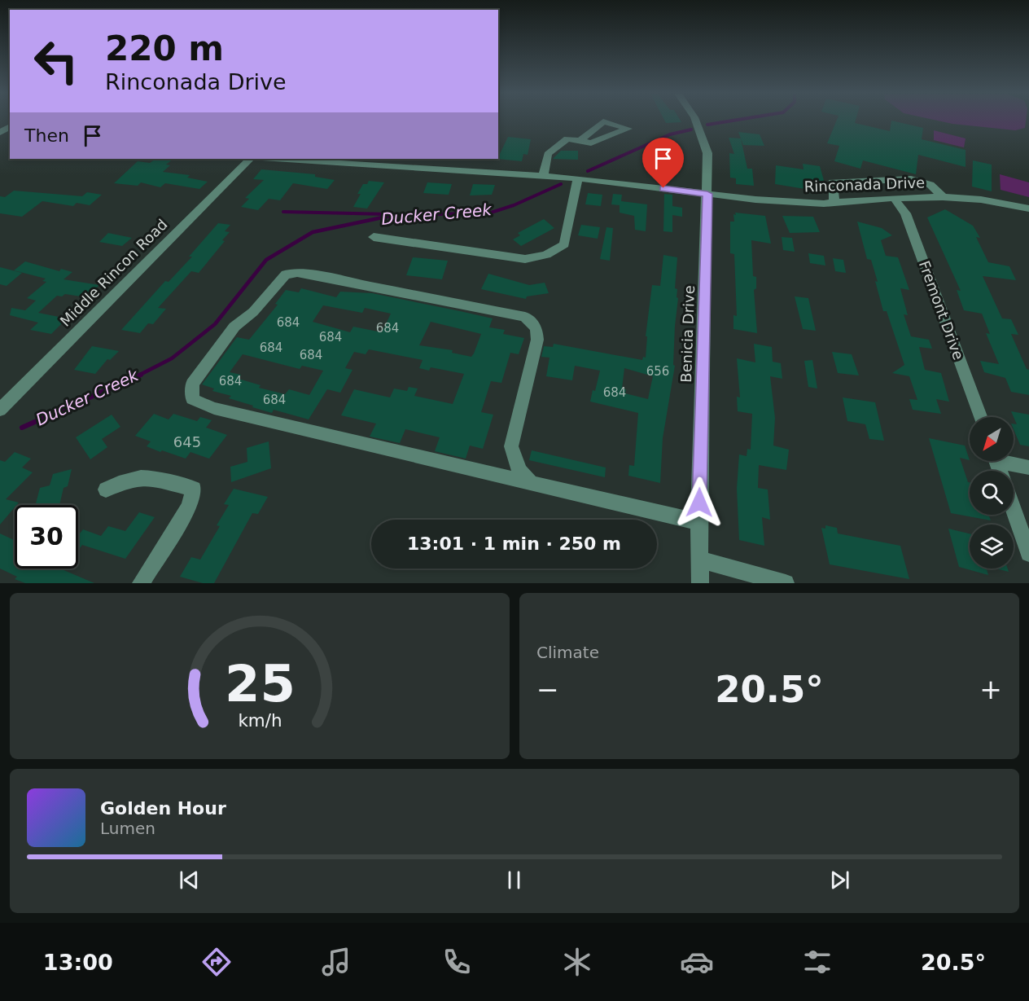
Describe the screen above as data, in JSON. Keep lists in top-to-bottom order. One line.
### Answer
{"streets":{"street":["Rinconada Drive","Middle Rincon Road","Fremont Drive","Benicia Drive"]},"crossings":[["Rinconada Drive","Fremont Drive"],["Rinconada Drive","Benicia Drive"]],"water":["Ducker Creek"],"house_numbers":["684","684","684","684","684","656","684","684","684","645"],"north":"bottom left","page":{"turn":["220 m","Rinconada Drive"],"then":"Then","limit":"30","trip":"13:01 · 1 min · 250 m","tile":"Climate","heat":["−","20.5°","+"],"song":["Golden Hour","Lumen"],"tabs":["13:00","20.5°"],"gauge":["25","km/h"]}}
